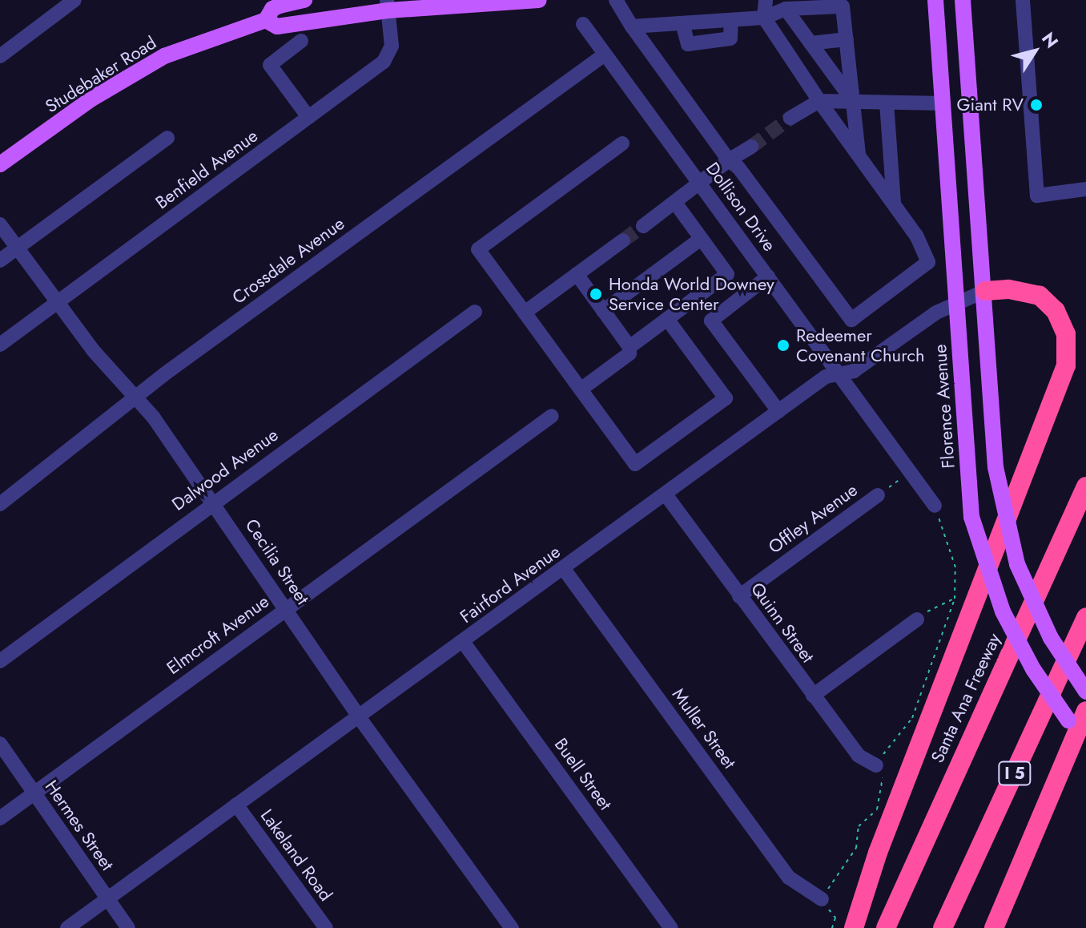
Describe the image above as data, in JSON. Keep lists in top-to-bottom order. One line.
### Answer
{"streets":{"highway":["Santa Ana Freeway","I 5"],"main road":["Studebaker Road","Florence Avenue"],"street":["Benfield Avenue","Dollison Drive","Crossdale Avenue","Dalwood Avenue","Offley Avenue","Cecilia Street","Fairford Avenue","Quinn Street","Elmcroft Avenue","Muller Street","Buell Street","Hermes Street","Lakeland Road"]},"crossings":[["Studebaker Road","Benfield Avenue"],["Benfield Avenue","Cecilia Street"],["Dollison Drive","Crossdale Avenue"],["Dollison Drive","Fairford Avenue"],["Crossdale Avenue","Cecilia Street"],["Florence Avenue","Fairford Avenue"],["Dalwood Avenue","Cecilia Street"],["Offley Avenue","Quinn Street"],["Cecilia Street","Fairford Avenue"],["Cecilia Street","Elmcroft Avenue"],["Fairford Avenue","Quinn Street"],["Fairford Avenue","Muller Street"],["Fairford Avenue","Buell Street"],["Fairford Avenue","Hermes Street"],["Fairford Avenue","Lakeland Road"],["Elmcroft Avenue","Hermes Street"]],"places":["Giant RV","Honda World Downey Service Center","Redeemer Covenant Church"],"north":"top right"}
